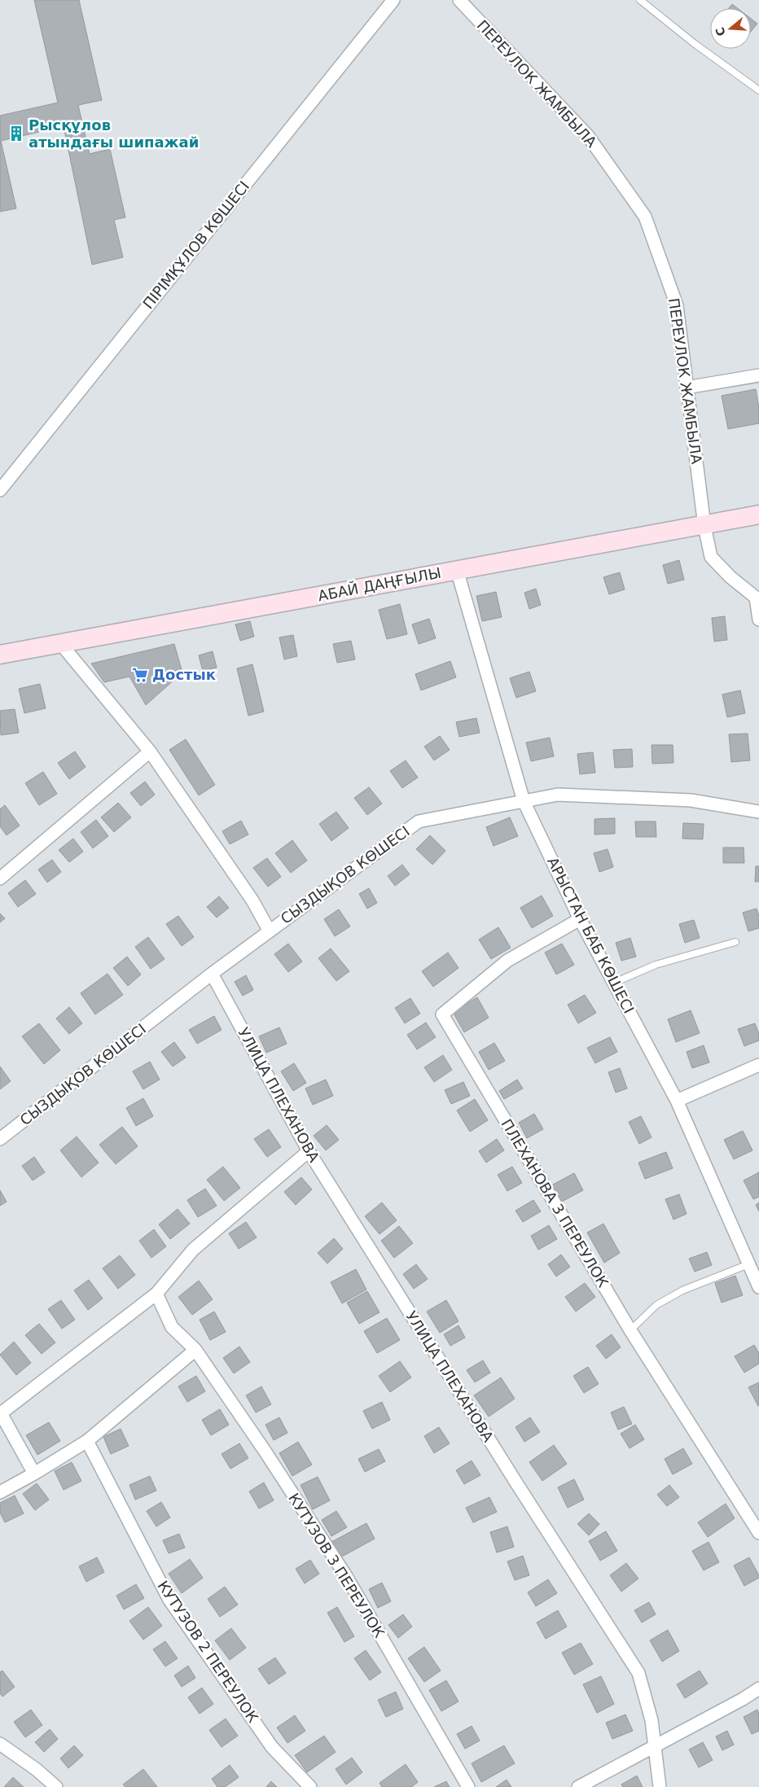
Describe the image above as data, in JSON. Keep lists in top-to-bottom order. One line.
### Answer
{"streets":{"street":["ПЕРЕУЛОК ЖАМБЫЛА","ПІРІМҚҰЛОВ КӨШЕСІ","АБАЙ ДАҢҒЫЛЫ","СЫЗДЫҚОВ КӨШЕСІ","АРЫСТАН БАБ КӨШЕСІ","УЛИЦА ПЛЕХАНОВА","ПЛЕХАНОВА 3 ПЕРЕУЛОК","КУТУЗОВ 3 ПЕРЕУЛОК","КУТУЗОВ 2 ПЕРЕУЛОК"]},"crossings":[["ПЕРЕУЛОК ЖАМБЫЛА","АБАЙ ДАҢҒЫЛЫ"],["АБАЙ ДАҢҒЫЛЫ","АРЫСТАН БАБ КӨШЕСІ"],["СЫЗДЫҚОВ КӨШЕСІ","АРЫСТАН БАБ КӨШЕСІ"],["СЫЗДЫҚОВ КӨШЕСІ","УЛИЦА ПЛЕХАНОВА"],["АРЫСТАН БАБ КӨШЕСІ","ПЛЕХАНОВА 3 ПЕРЕУЛОК"]],"places":{"building":["Рысқұлов атындағы шипажай"],"supermarket":["Достык"]},"north":"left"}
